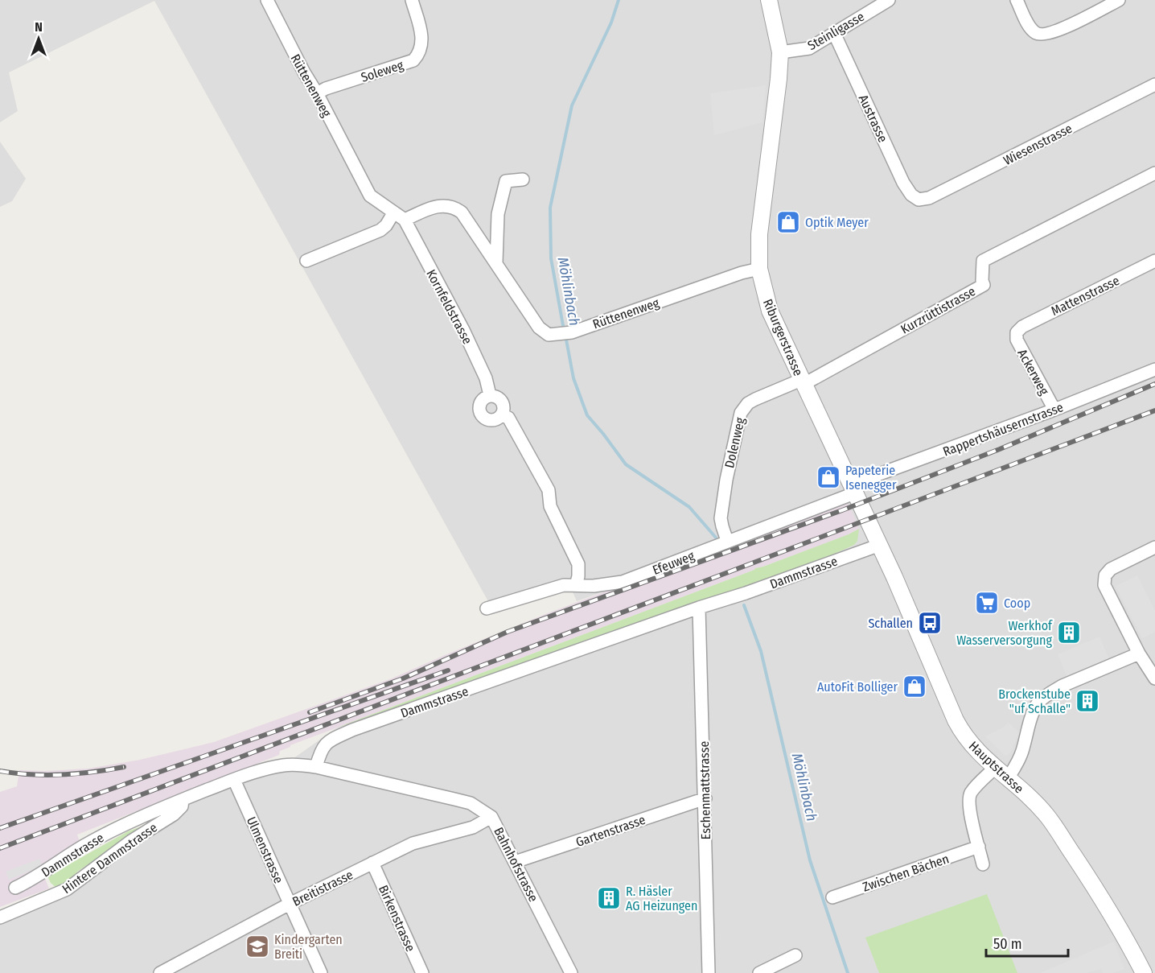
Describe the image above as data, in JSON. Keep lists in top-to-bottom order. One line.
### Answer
{"streets":{"street":["Steinligasse","Soleweg","Rüttenenweg","Austrasse","Wiesenstrasse","Mattenstrasse","Kornfeldstrasse","Kurzrüttistrasse","Riburgerstrasse","Ackerweg","Rappertshäusernstrasse","Dolenweg","Efeuweg","Dammstrasse","Hauptstrasse","Eschenmattstrasse","Gartenstrasse","Ulmenstrasse","Hintere Dammstrasse","Bahnhofstrasse","Zwischen Bächen","Breitistrasse","Birkenstrasse"]},"crossings":[["Steinligasse","Austrasse"],["Steinligasse","Riburgerstrasse"],["Soleweg","Rüttenenweg"],["Rüttenenweg","Kornfeldstrasse"],["Rüttenenweg","Riburgerstrasse"],["Austrasse","Wiesenstrasse"],["Mattenstrasse","Ackerweg"],["Kornfeldstrasse","Efeuweg"],["Kurzrüttistrasse","Riburgerstrasse"],["Kurzrüttistrasse","Dolenweg"],["Riburgerstrasse","Rappertshäusernstrasse"],["Riburgerstrasse","Dolenweg"],["Riburgerstrasse","Efeuweg"],["Riburgerstrasse","Dammstrasse"],["Riburgerstrasse","Hauptstrasse"],["Ackerweg","Rappertshäusernstrasse"],["Rappertshäusernstrasse","Efeuweg"],["Dolenweg","Efeuweg"],["Dammstrasse","Hauptstrasse"],["Dammstrasse","Eschenmattstrasse"],["Dammstrasse","Ulmenstrasse"],["Dammstrasse","Hintere Dammstrasse"],["Dammstrasse","Bahnhofstrasse"],["Eschenmattstrasse","Gartenstrasse"],["Gartenstrasse","Bahnhofstrasse"],["Ulmenstrasse","Breitistrasse"],["Bahnhofstrasse","Breitistrasse"],["Breitistrasse","Birkenstrasse"]],"water":["Möhlinbach"],"places":{"shop":["Optik Meyer","Papeterie Isenegger","AutoFit Bolliger"],"supermarket":["Coop"],"bus stop":["Schallen"],"building":["Werkhof Wasserversorgung","Brockenstube \"uf Schalle\"","R. Häsler AG Heizungen"],"school or university":["Kindergarten Breiti"]},"scale_bar":"50 m","north":"top"}
